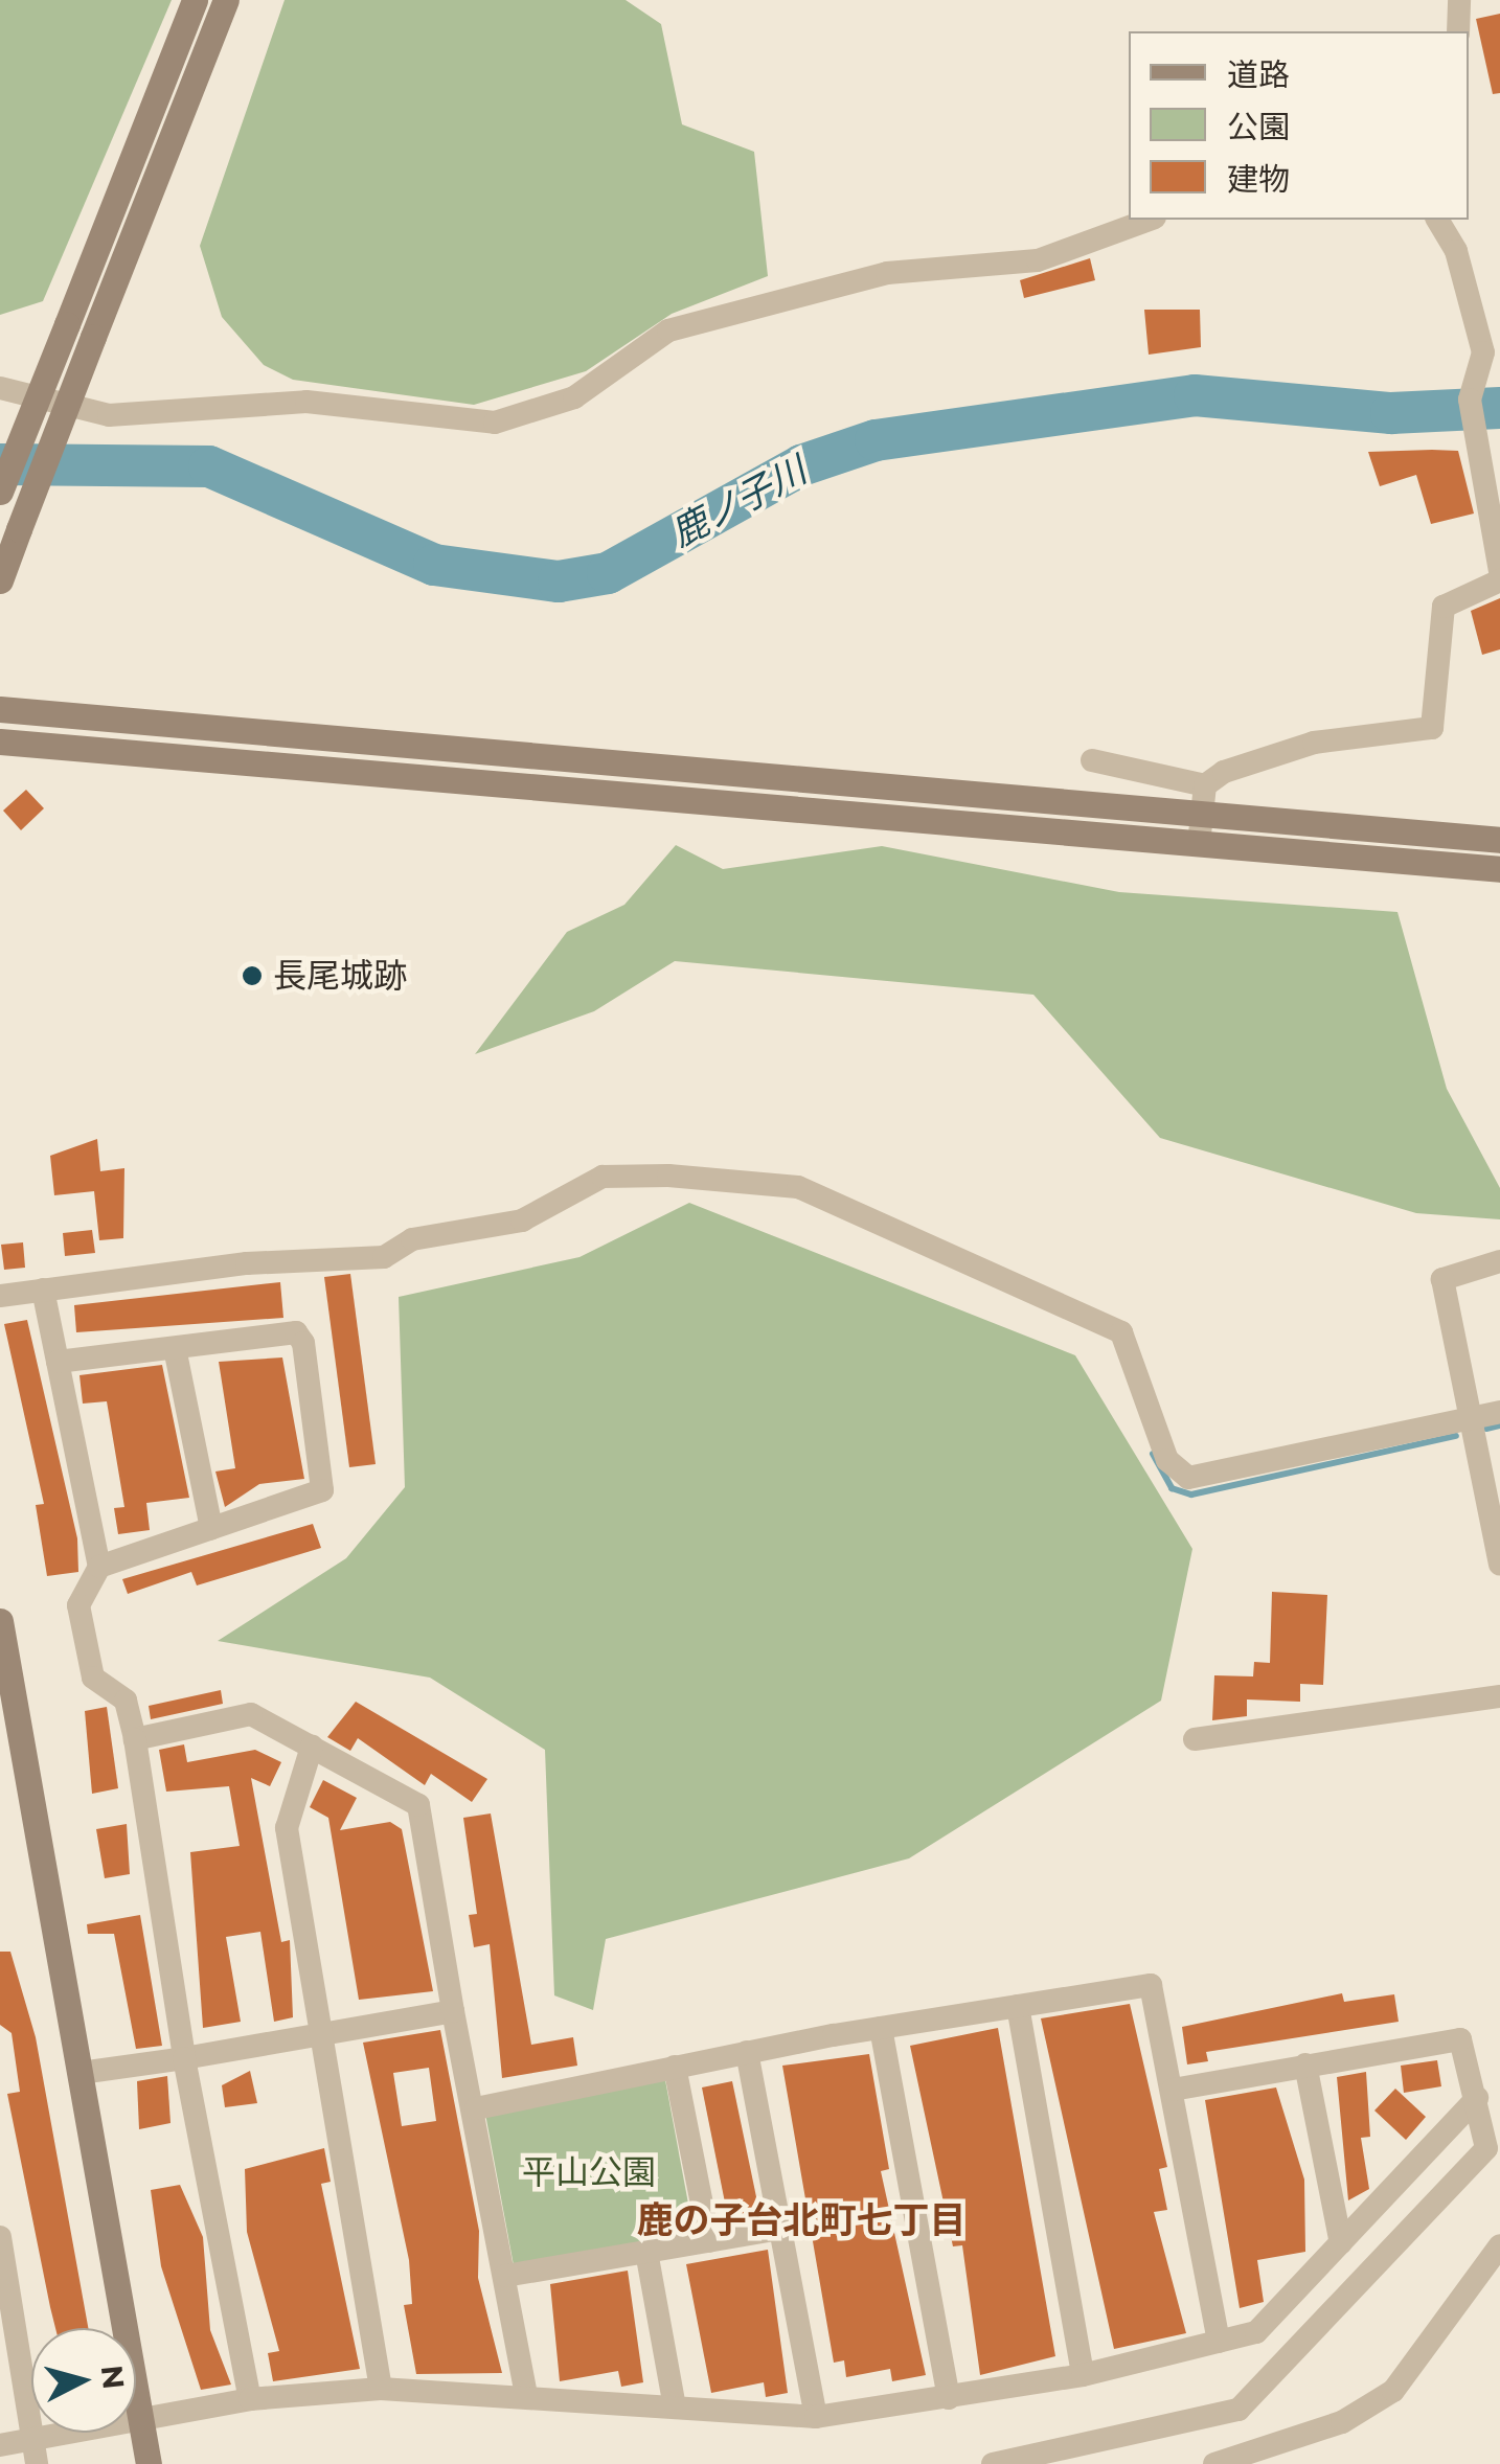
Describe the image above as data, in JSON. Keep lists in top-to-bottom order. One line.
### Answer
{"districts":["鹿の子台北町七丁目"],"water":["鹿ノ子川"],"parks":["平山公園"],"places":["長尾城跡"],"legend":["道路","公園","建物"],"north":"right"}
